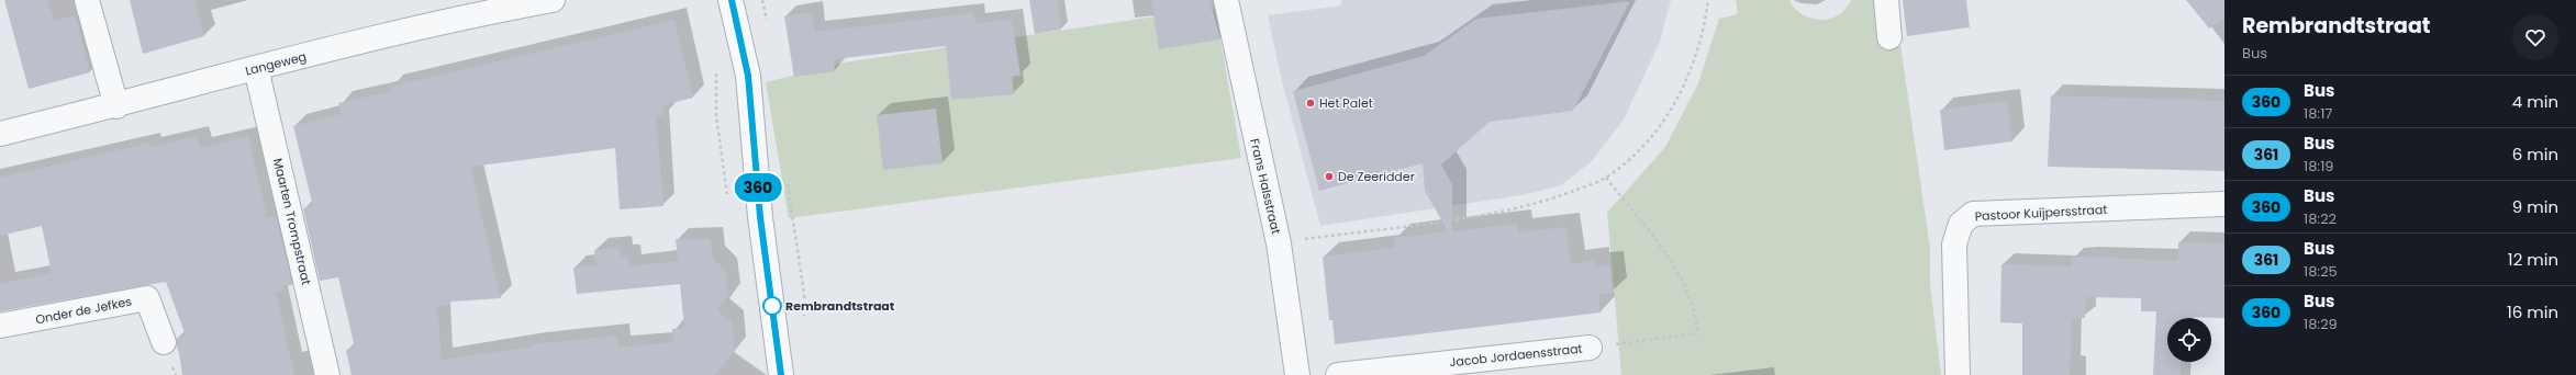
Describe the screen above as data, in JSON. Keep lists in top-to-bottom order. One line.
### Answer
{"streets":{"street":["Langeweg","Frans Halsstraat","Pastoor Kuijpersstraat","Maarten Trompstraat","Onder de Jefkes","Jacob Jordaensstraat"]},"crossings":[["Langeweg","Maarten Trompstraat"]],"places":["Het Palet","De Zeeridder","Rembrandtstraat"],"lines":["bus line 360"],"page":{"on_map":"360","heading":["Rembrandtstraat","Bus"],"list":[{"mark":"360","name":"Bus","note":"18:17","value":"4 min"},{"mark":"361","name":"Bus","note":"18:19","value":"6 min"},{"mark":"360","name":"Bus","note":"18:22","value":"9 min"},{"mark":"361","name":"Bus","note":"18:25","value":"12 min"},{"mark":"360","name":"Bus","note":"18:29","value":"16 min"}]}}
